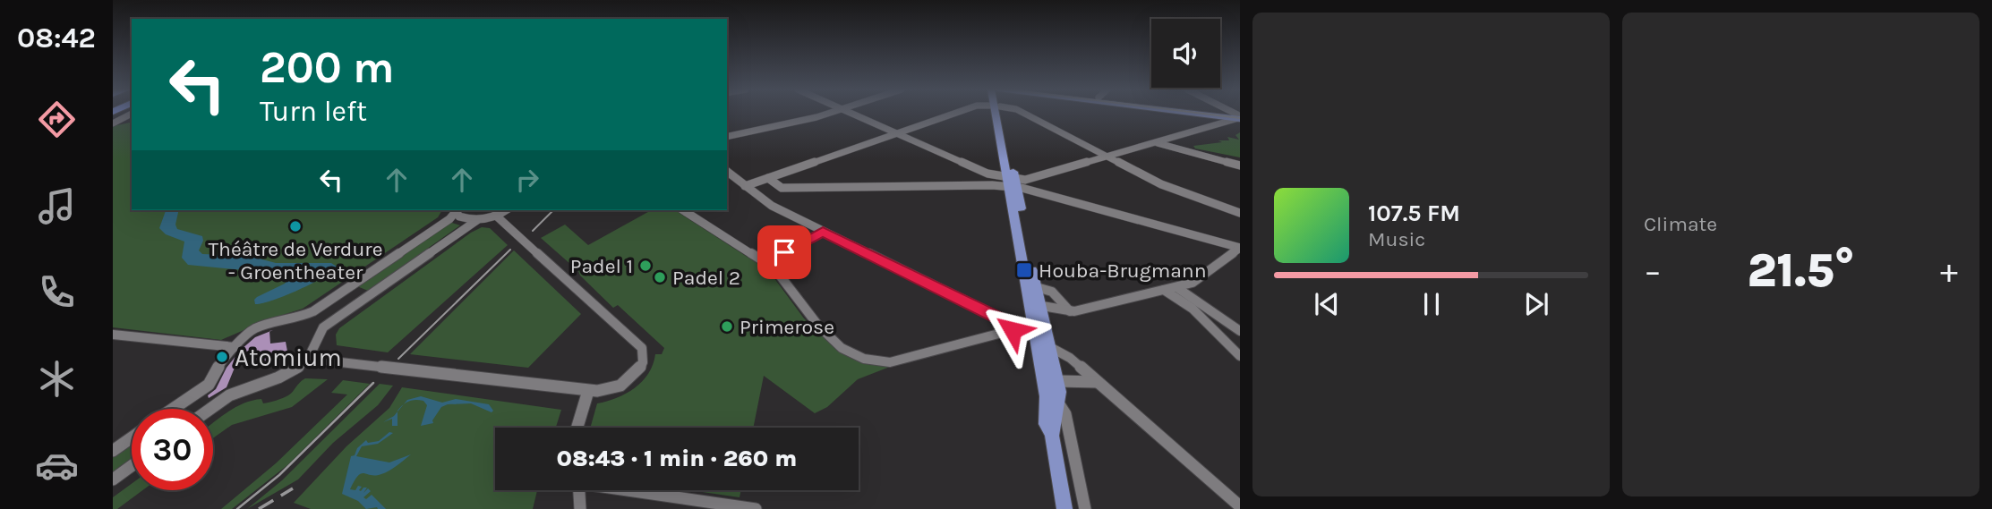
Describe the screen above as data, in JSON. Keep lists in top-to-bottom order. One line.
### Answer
{"places":{"other":["Théâtre de Verdure - Groentheater","Padel 1","Padel 2","Primerose","Atomium"],"transit":["Houba-Brugmann"]},"page":{"tabs":"08:42","tile":"Climate","turn":["200 m","Turn left"],"song":["107.5 FM","Music"],"heat":["−","21.5°","+"],"limit":"30","trip":"08:43 · 1 min · 260 m"}}
